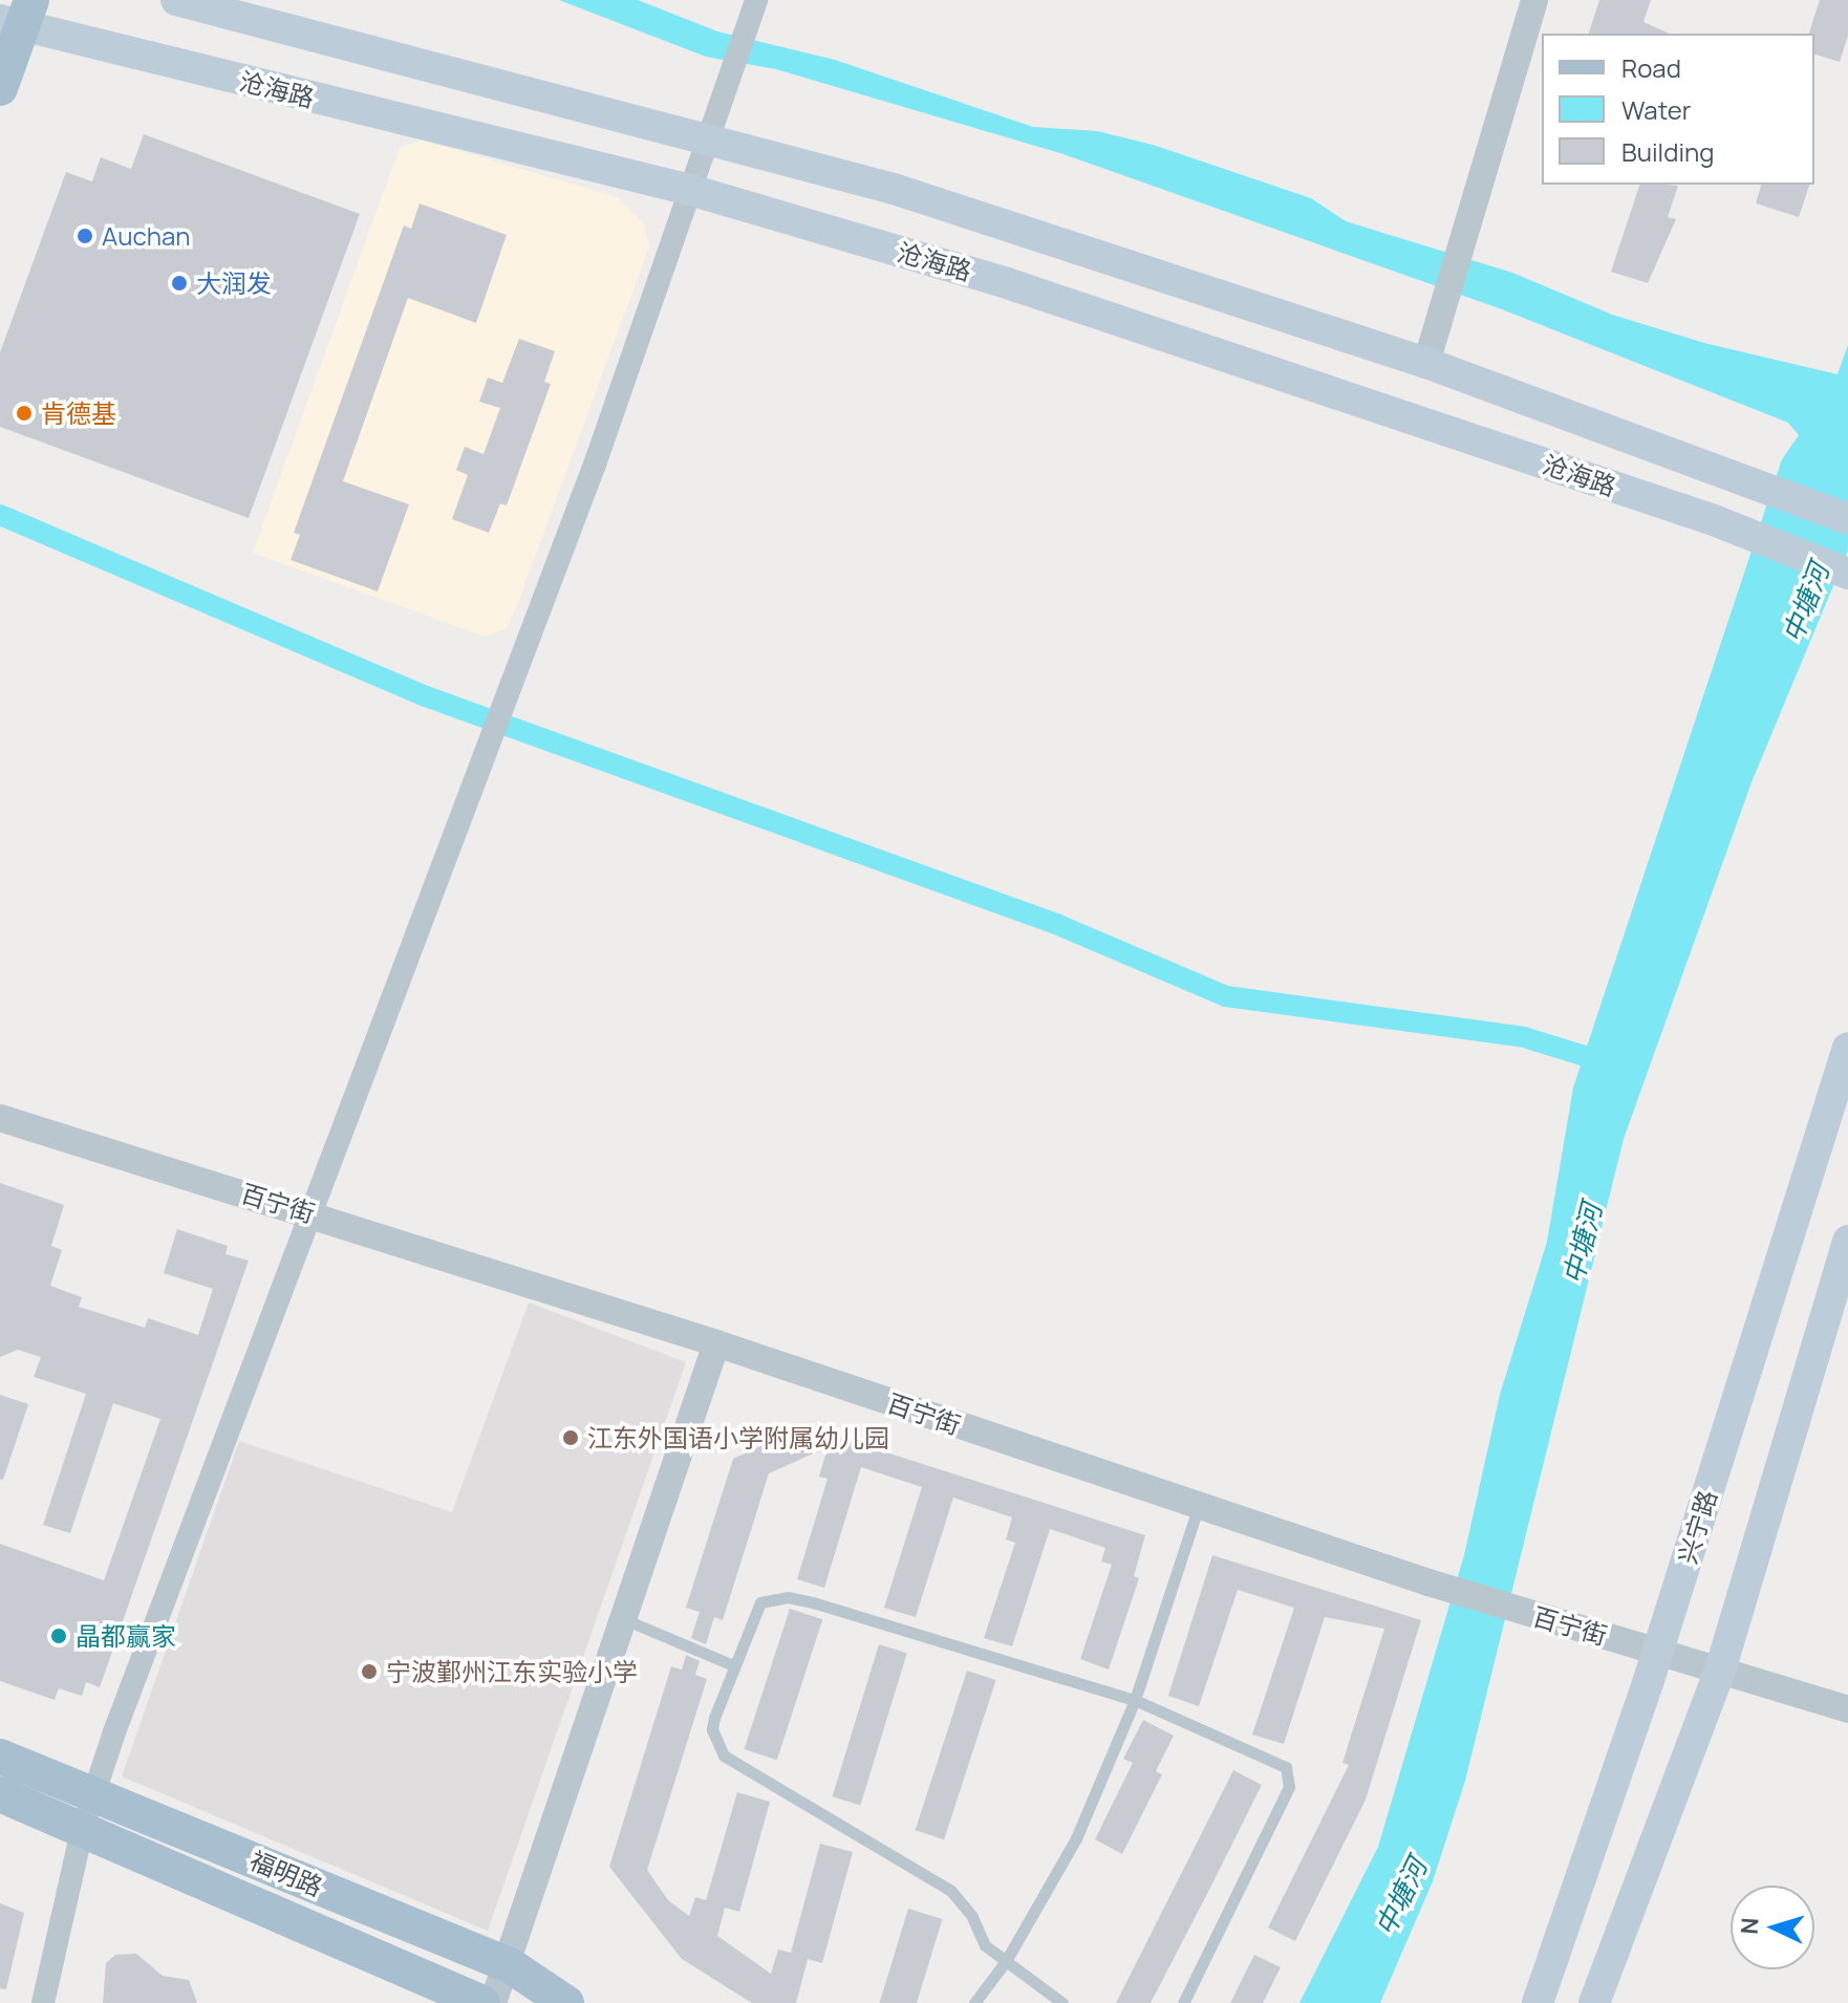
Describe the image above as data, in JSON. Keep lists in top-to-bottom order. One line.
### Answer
{"streets":{"main road":["沧海路","兴宁路","福明路"],"street":["百宁街"]},"crossings":[["百宁街","兴宁路"]],"water":["中塘河"],"places":["Auchan","大润发","肯德基","江东外国语小学附属幼儿园","晶都赢家","宁波鄞州江东实验小学"],"legend":["Road","Water","Building"],"north":"left"}
